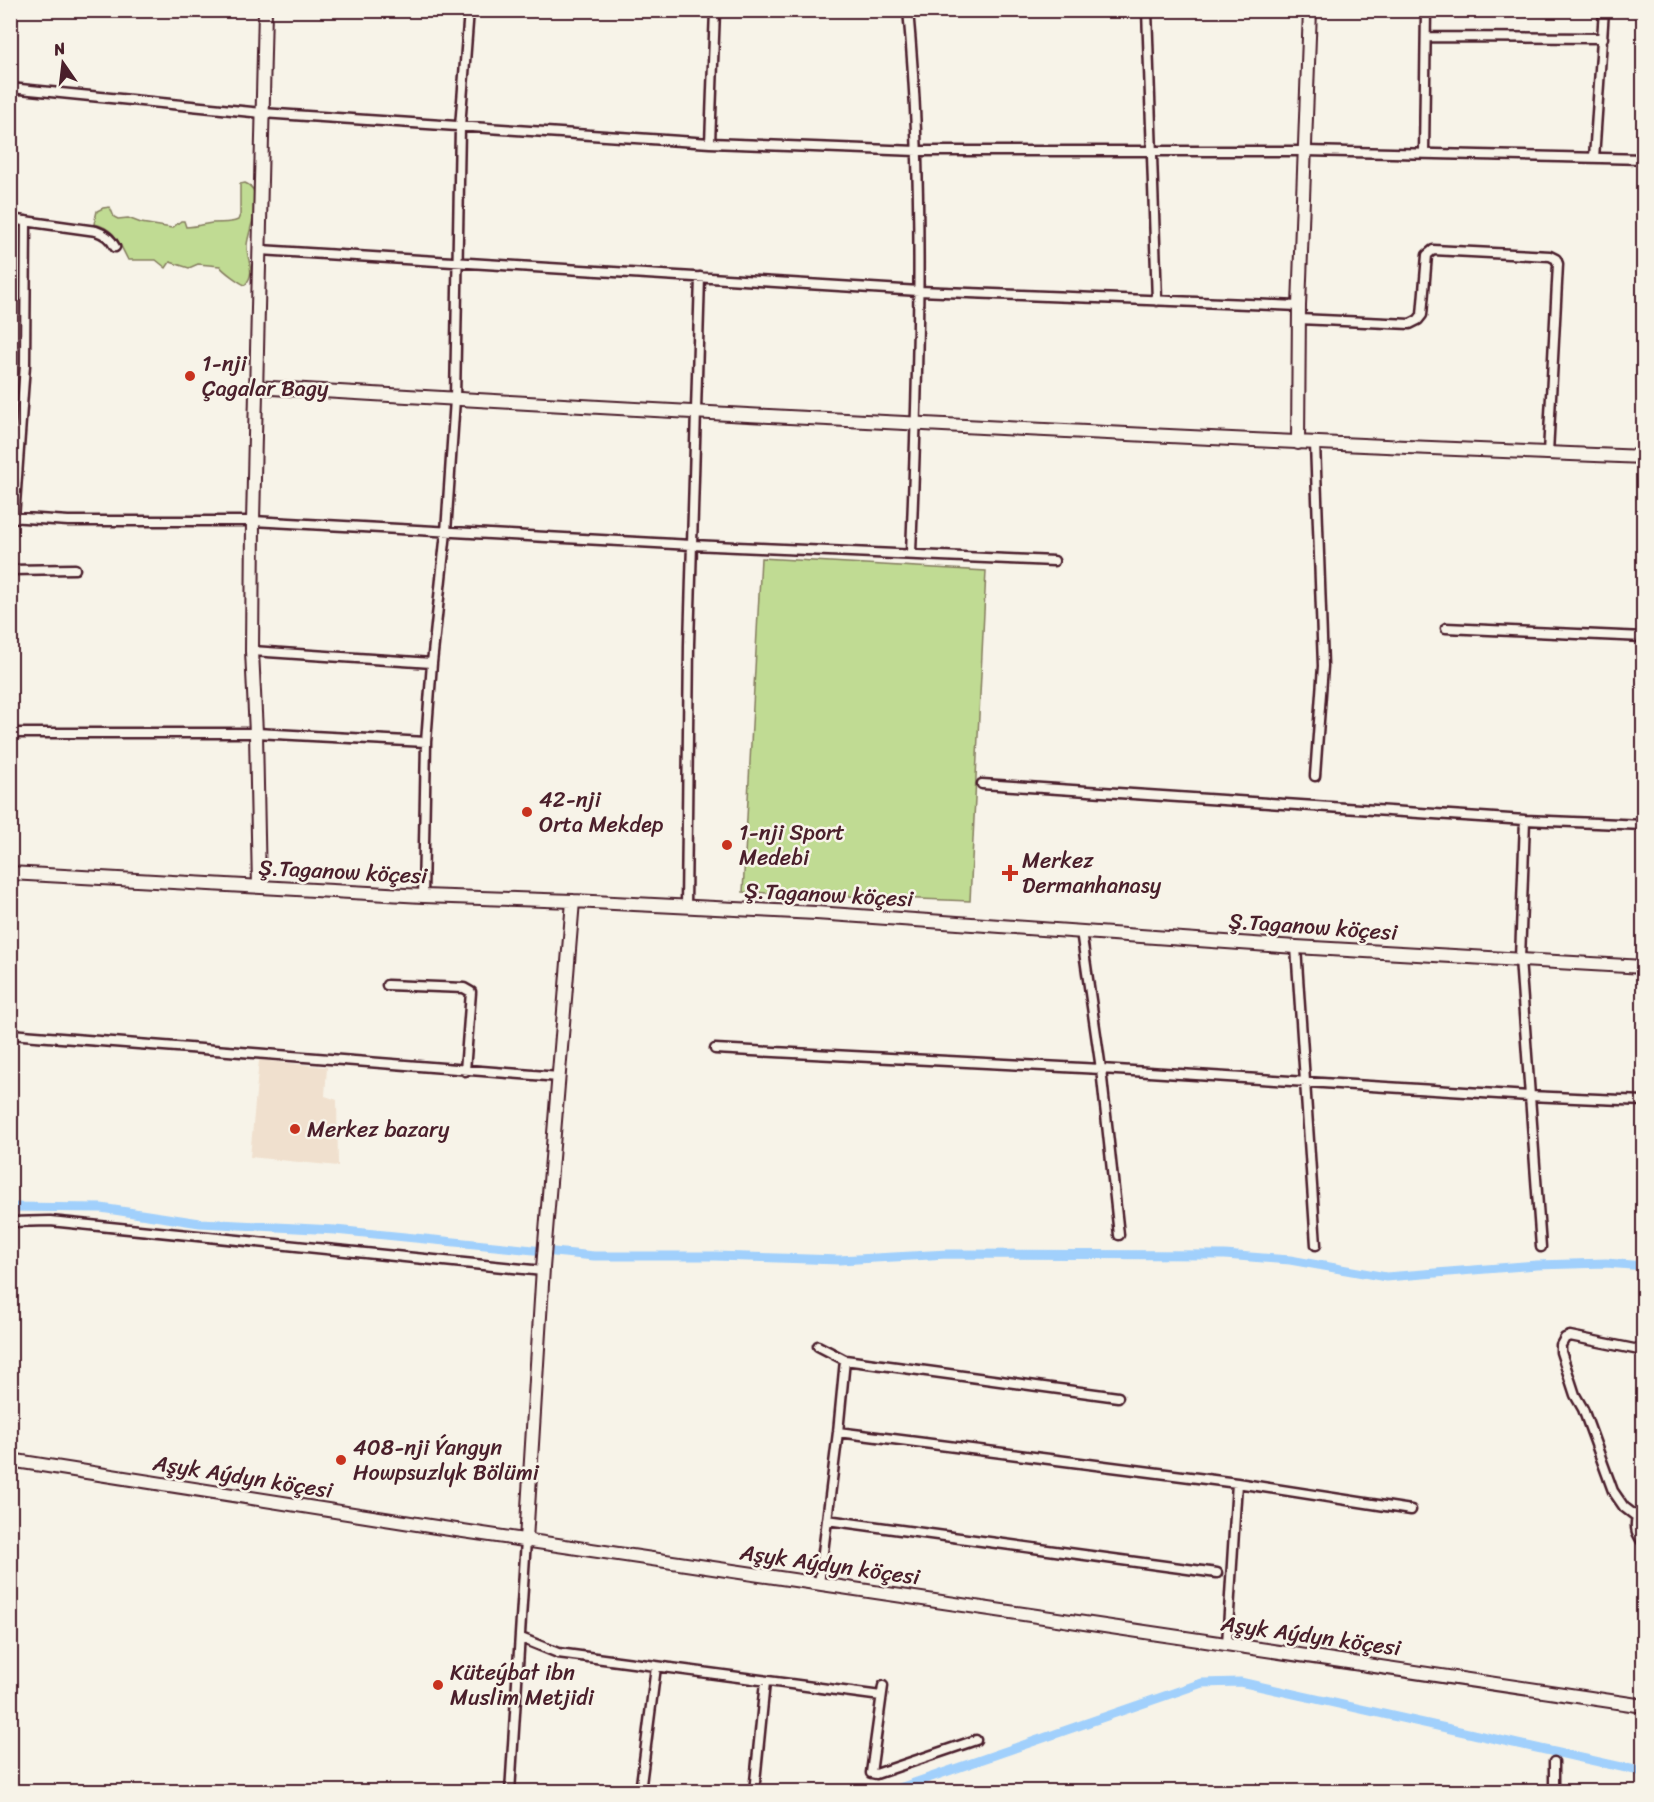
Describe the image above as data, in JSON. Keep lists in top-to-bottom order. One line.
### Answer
{"streets":{"street":["Ş.Taganow köçesi","Aşyk Aýdyn köçesi"]},"places":{"other":["1-nji Çagalar Bagy","42-nji Orta Mekdep","1-nji Sport Medebi","Merkez bazary","408-nji Ýangyn Howpsuzlyk Bölümi","Küteýbat ibn Muslim Metjidi"],"health":["Merkez Dermanhanasy"]},"north":"top"}
